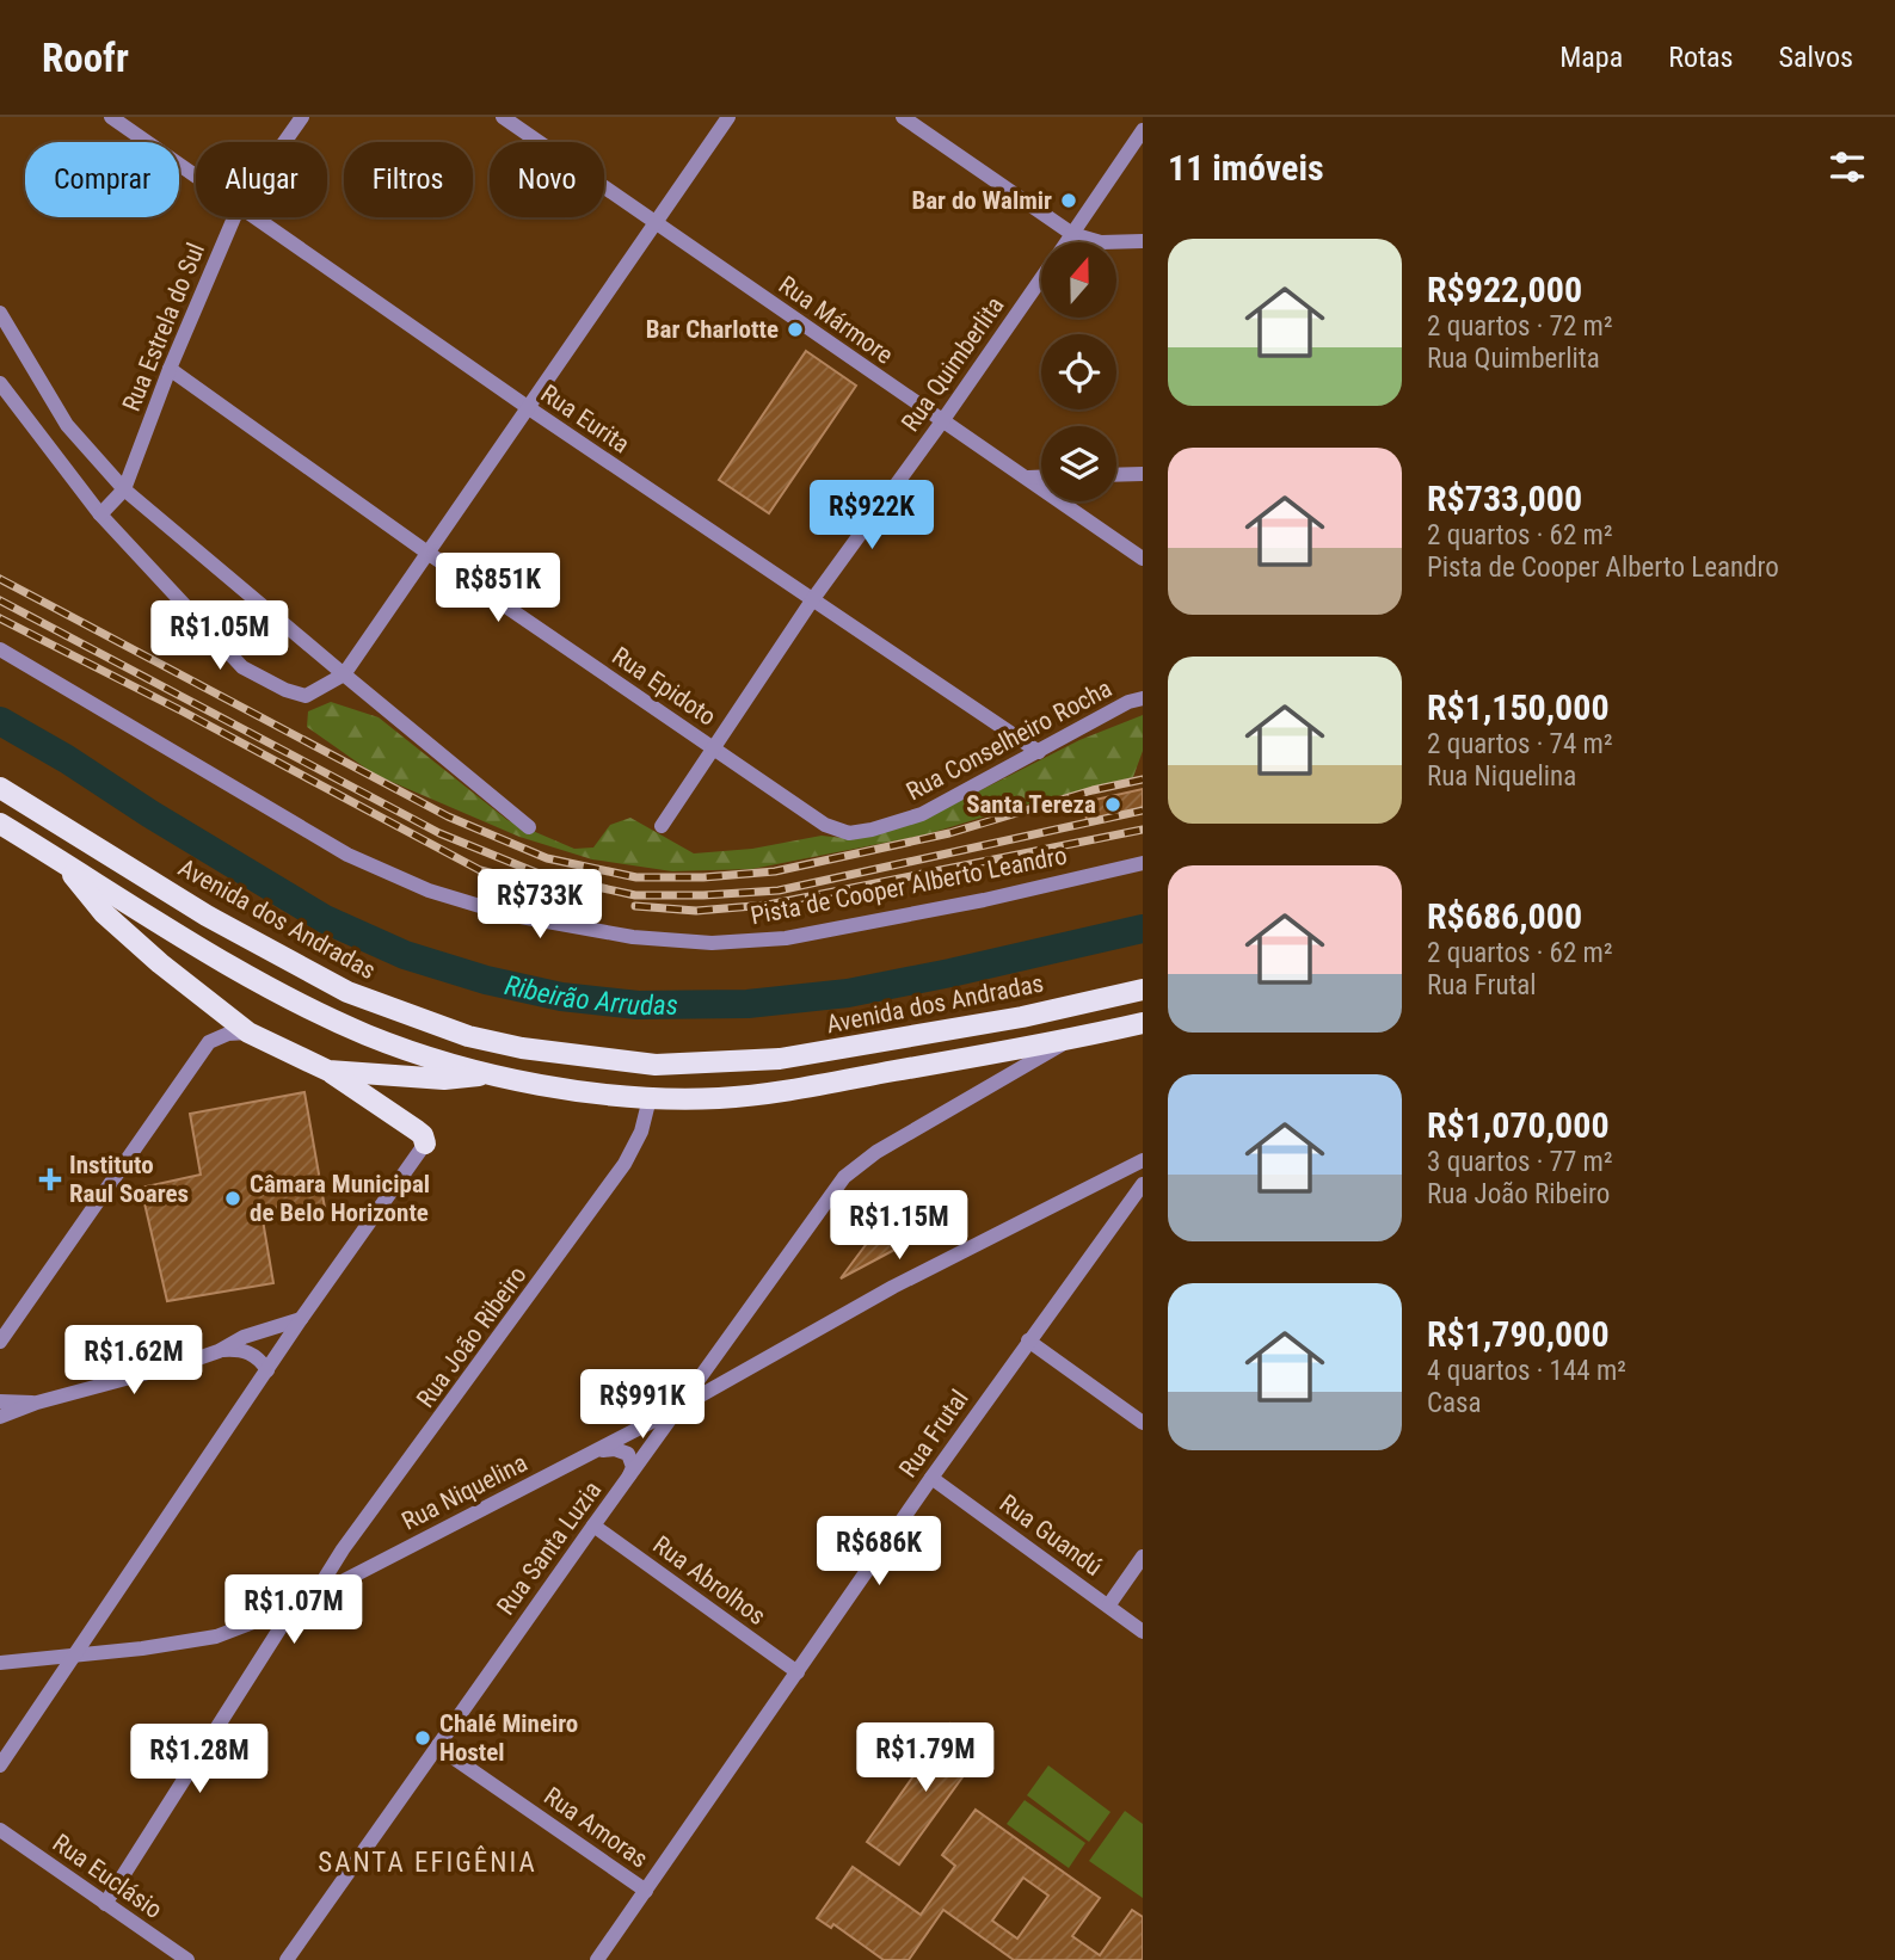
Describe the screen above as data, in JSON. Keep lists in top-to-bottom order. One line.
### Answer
{"streets":{"main road":["Avenida dos Andradas"],"street":["Rua Mármore","Rua Estrela do Sul","Rua Quimberlita","Rua Eurita","Rua Epidoto","Rua Conselheiro Rocha","Pista de Cooper Alberto Leandro","Rua João Ribeiro","Rua Frutal","Rua Niquelina","Rua Guandú","Rua Santa Luzia","Rua Abrolhos","Rua Amoras","Rua Euclásio"]},"crossings":[["Rua Mármore","Rua Quimberlita"],["Rua Estrela do Sul","Rua Epidoto"],["Rua Quimberlita","Rua Eurita"],["Rua Quimberlita","Rua Epidoto"],["Rua Eurita","Rua Conselheiro Rocha"],["Rua Epidoto","Rua Conselheiro Rocha"],["Rua João Ribeiro","Rua Niquelina"],["Rua Frutal","Rua Guandú"],["Rua Frutal","Rua Abrolhos"],["Rua Frutal","Rua Amoras"],["Rua Niquelina","Rua Santa Luzia"],["Rua Santa Luzia","Rua Abrolhos"],["Rua Santa Luzia","Rua Amoras"]],"districts":["SANTA EFIGÊNIA"],"water":["Ribeirão Arrudas"],"places":{"other":["Bar do Walmir","Bar Charlotte","Santa Tereza","Câmara Municipal de Belo Horizonte","Chalé Mineiro Hostel"],"health":["Instituto Raul Soares"]},"north":"top","page":{"header":"Roofr","nav":["Mapa","Rotas","Salvos"],"heading":"11 imóveis","chip":["Comprar","Alugar","Filtros","Novo"],"list":[{"name":"R$922,000","note":"2 quartos · 72 m² · Rua Quimberlita"},{"name":"R$733,000","note":"2 quartos · 62 m² · Pista de Cooper Alberto Leandro"},{"name":"R$1,150,000","note":"2 quartos · 74 m² · Rua Niquelina"},{"name":"R$686,000","note":"2 quartos · 62 m² · Rua Frutal"},{"name":"R$1,070,000","note":"3 quartos · 77 m² · Rua João Ribeiro"},{"name":"R$1,790,000","note":"4 quartos · 144 m² · Casa"}],"price":["R$922K","R$851K","R$1.05M","R$733K","R$1.15M","R$1.62M","R$991K","R$686K","R$1.07M","R$1.79M","R$1.28M"]}}
